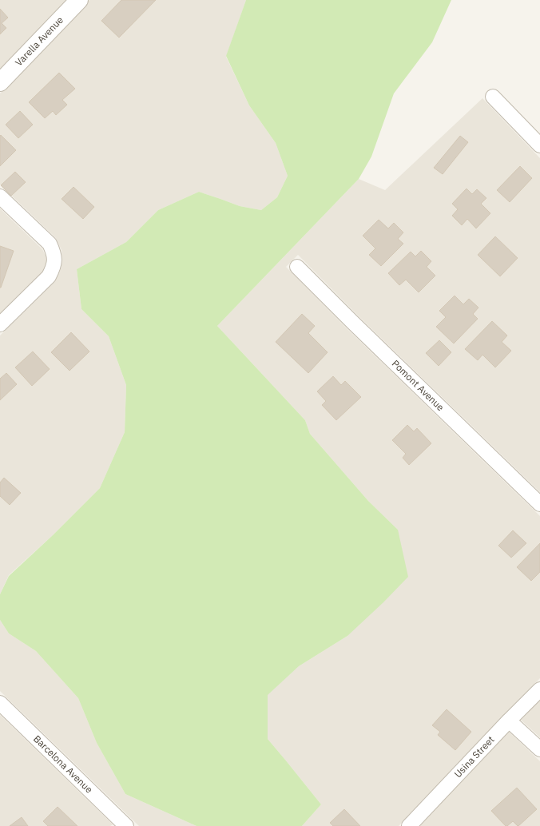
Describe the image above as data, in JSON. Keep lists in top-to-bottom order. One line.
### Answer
{"streets":{"street":["Varella Avenue","Pomont Avenue","Usina Street","Barcelona Avenue"]}}
